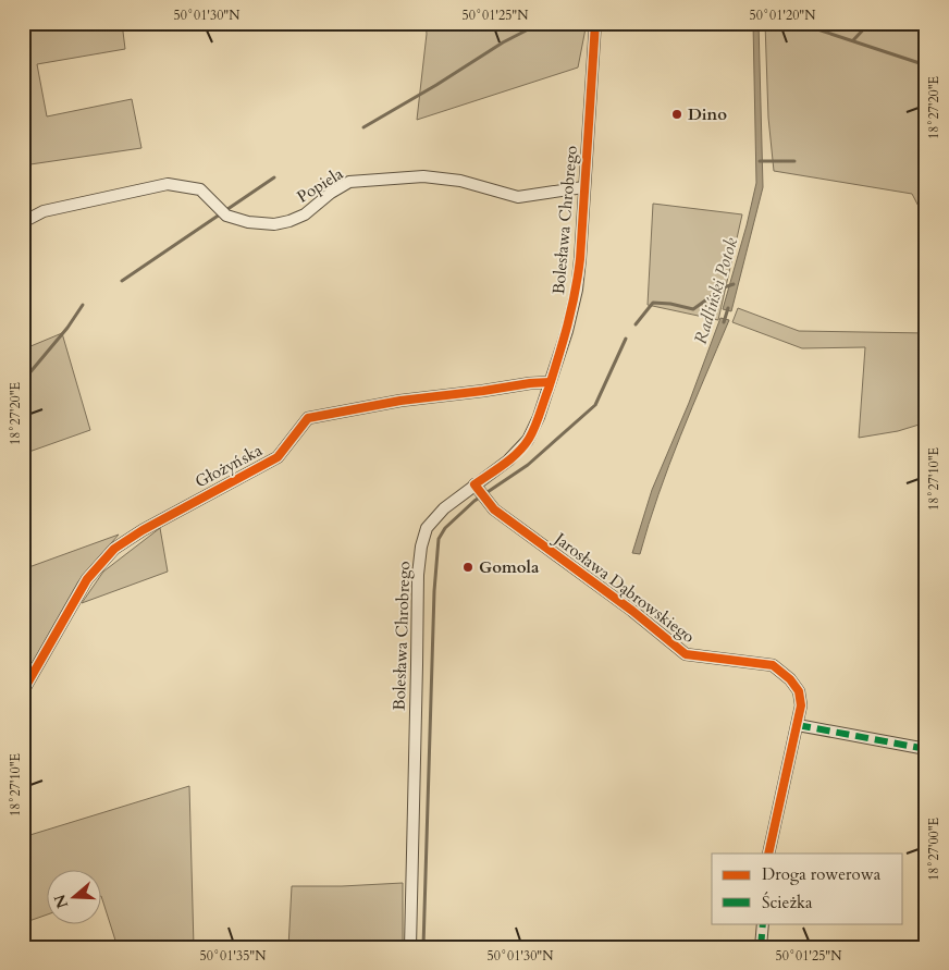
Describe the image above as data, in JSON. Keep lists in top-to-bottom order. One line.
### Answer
{"streets":{"street":["Popiela","Bolesława Chrobrego","Głożyńska","Jarosława Dąbrowskiego"]},"crossings":[["Popiela","Bolesława Chrobrego"],["Bolesława Chrobrego","Głożyńska"],["Bolesława Chrobrego","Jarosława Dąbrowskiego"]],"water":["Radliński Potok"],"places":["Dino","Gomola"],"legend":["Droga rowerowa","Ścieżka"],"north":"left","coordinates":["50°01'30\"N","50°01'25\"N","50°01'20\"N","18°27'20\"E","18°27'10\"E","18°27'00\"E","50°01'35\"N"]}
